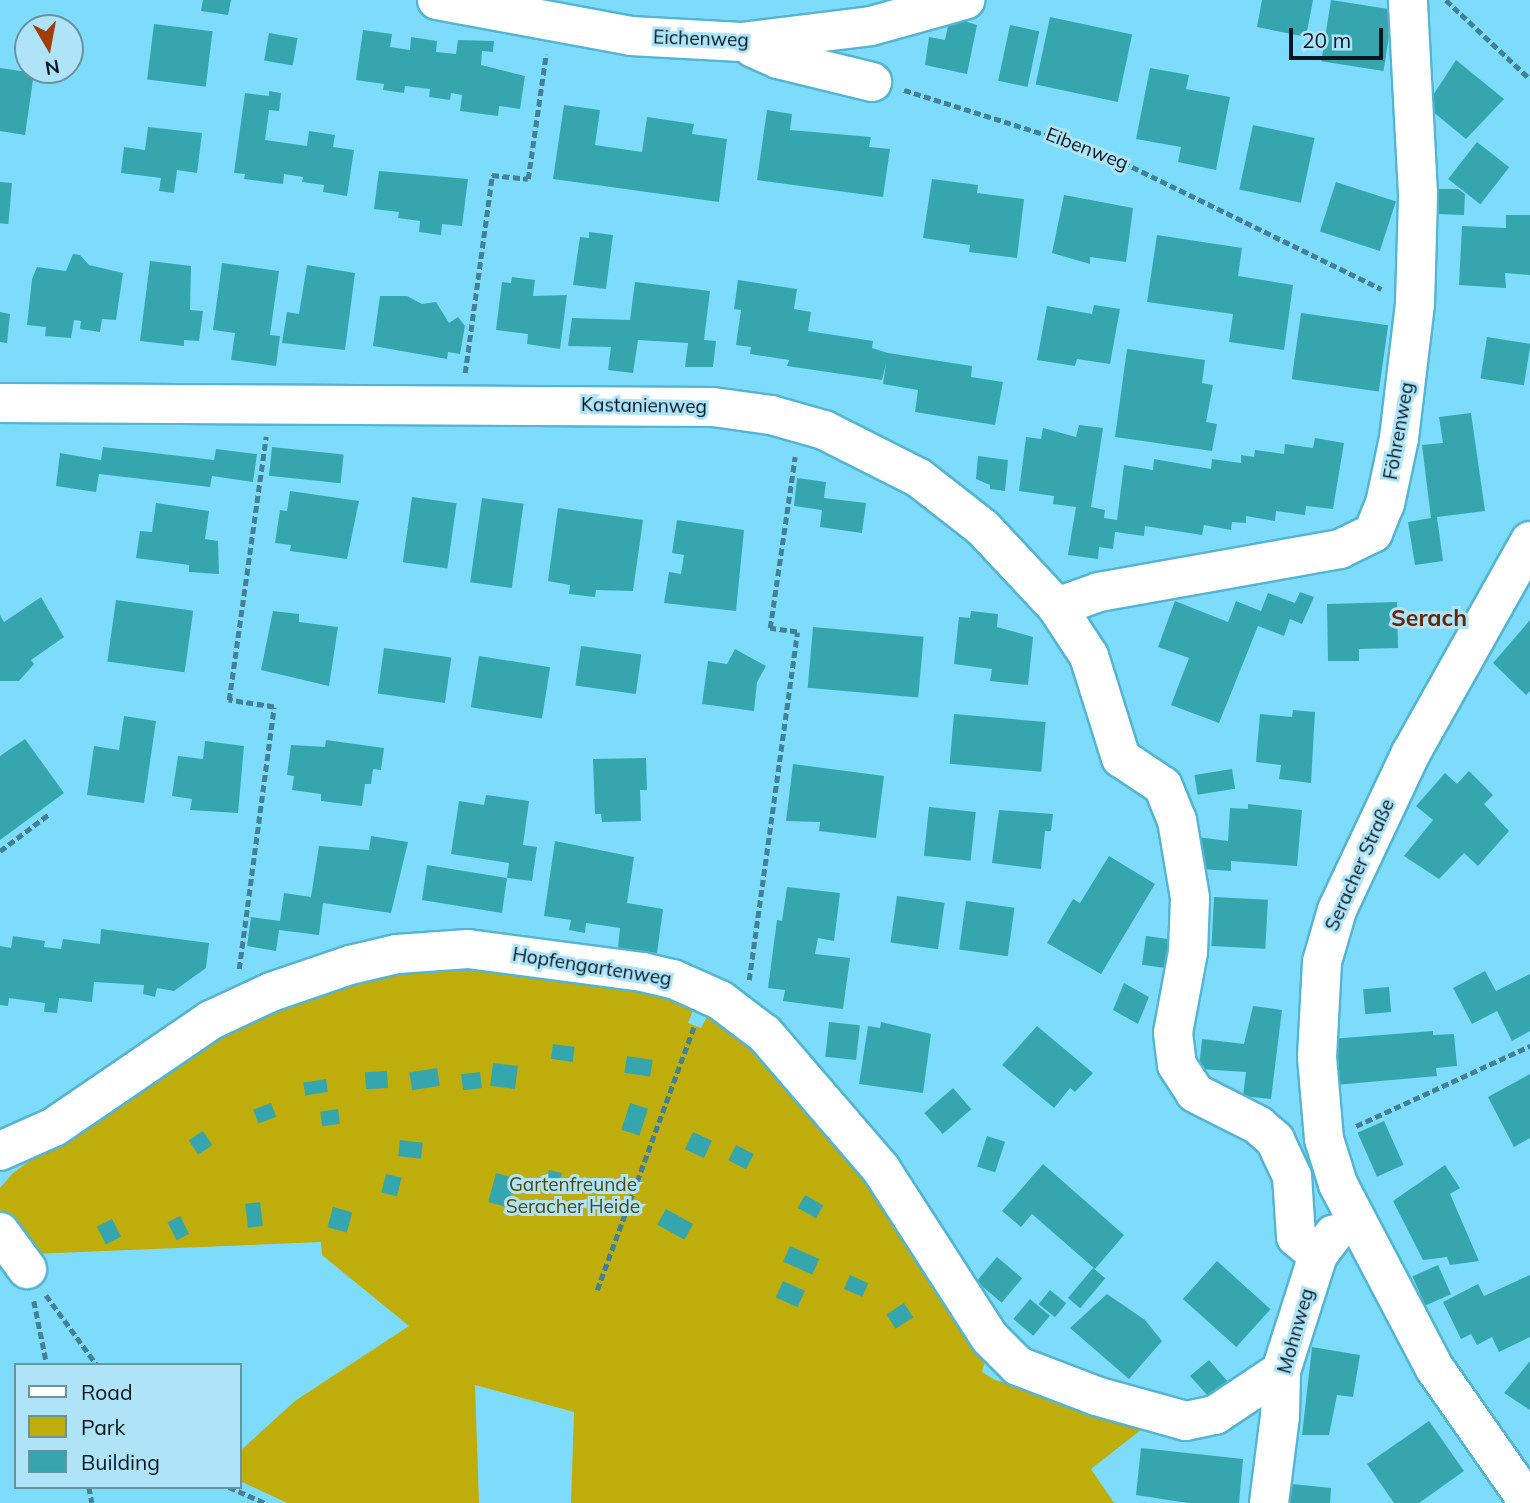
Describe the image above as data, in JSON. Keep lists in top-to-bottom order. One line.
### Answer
{"streets":{"street":["Eichenweg","Kastanienweg","Föhrenweg","Seracher Straße","Hopfengartenweg","Mohnweg"],"path":["Eibenweg"]},"crossings":[["Eibenweg","Föhrenweg"],["Kastanienweg","Föhrenweg"],["Kastanienweg","Mohnweg"],["Seracher Straße","Mohnweg"],["Hopfengartenweg","Mohnweg"]],"districts":["Serach"],"parks":["Gartenfreunde Seracher Heide"],"legend":["Road","Park","Building"],"scale_bar":"20 m","north":"bottom"}
